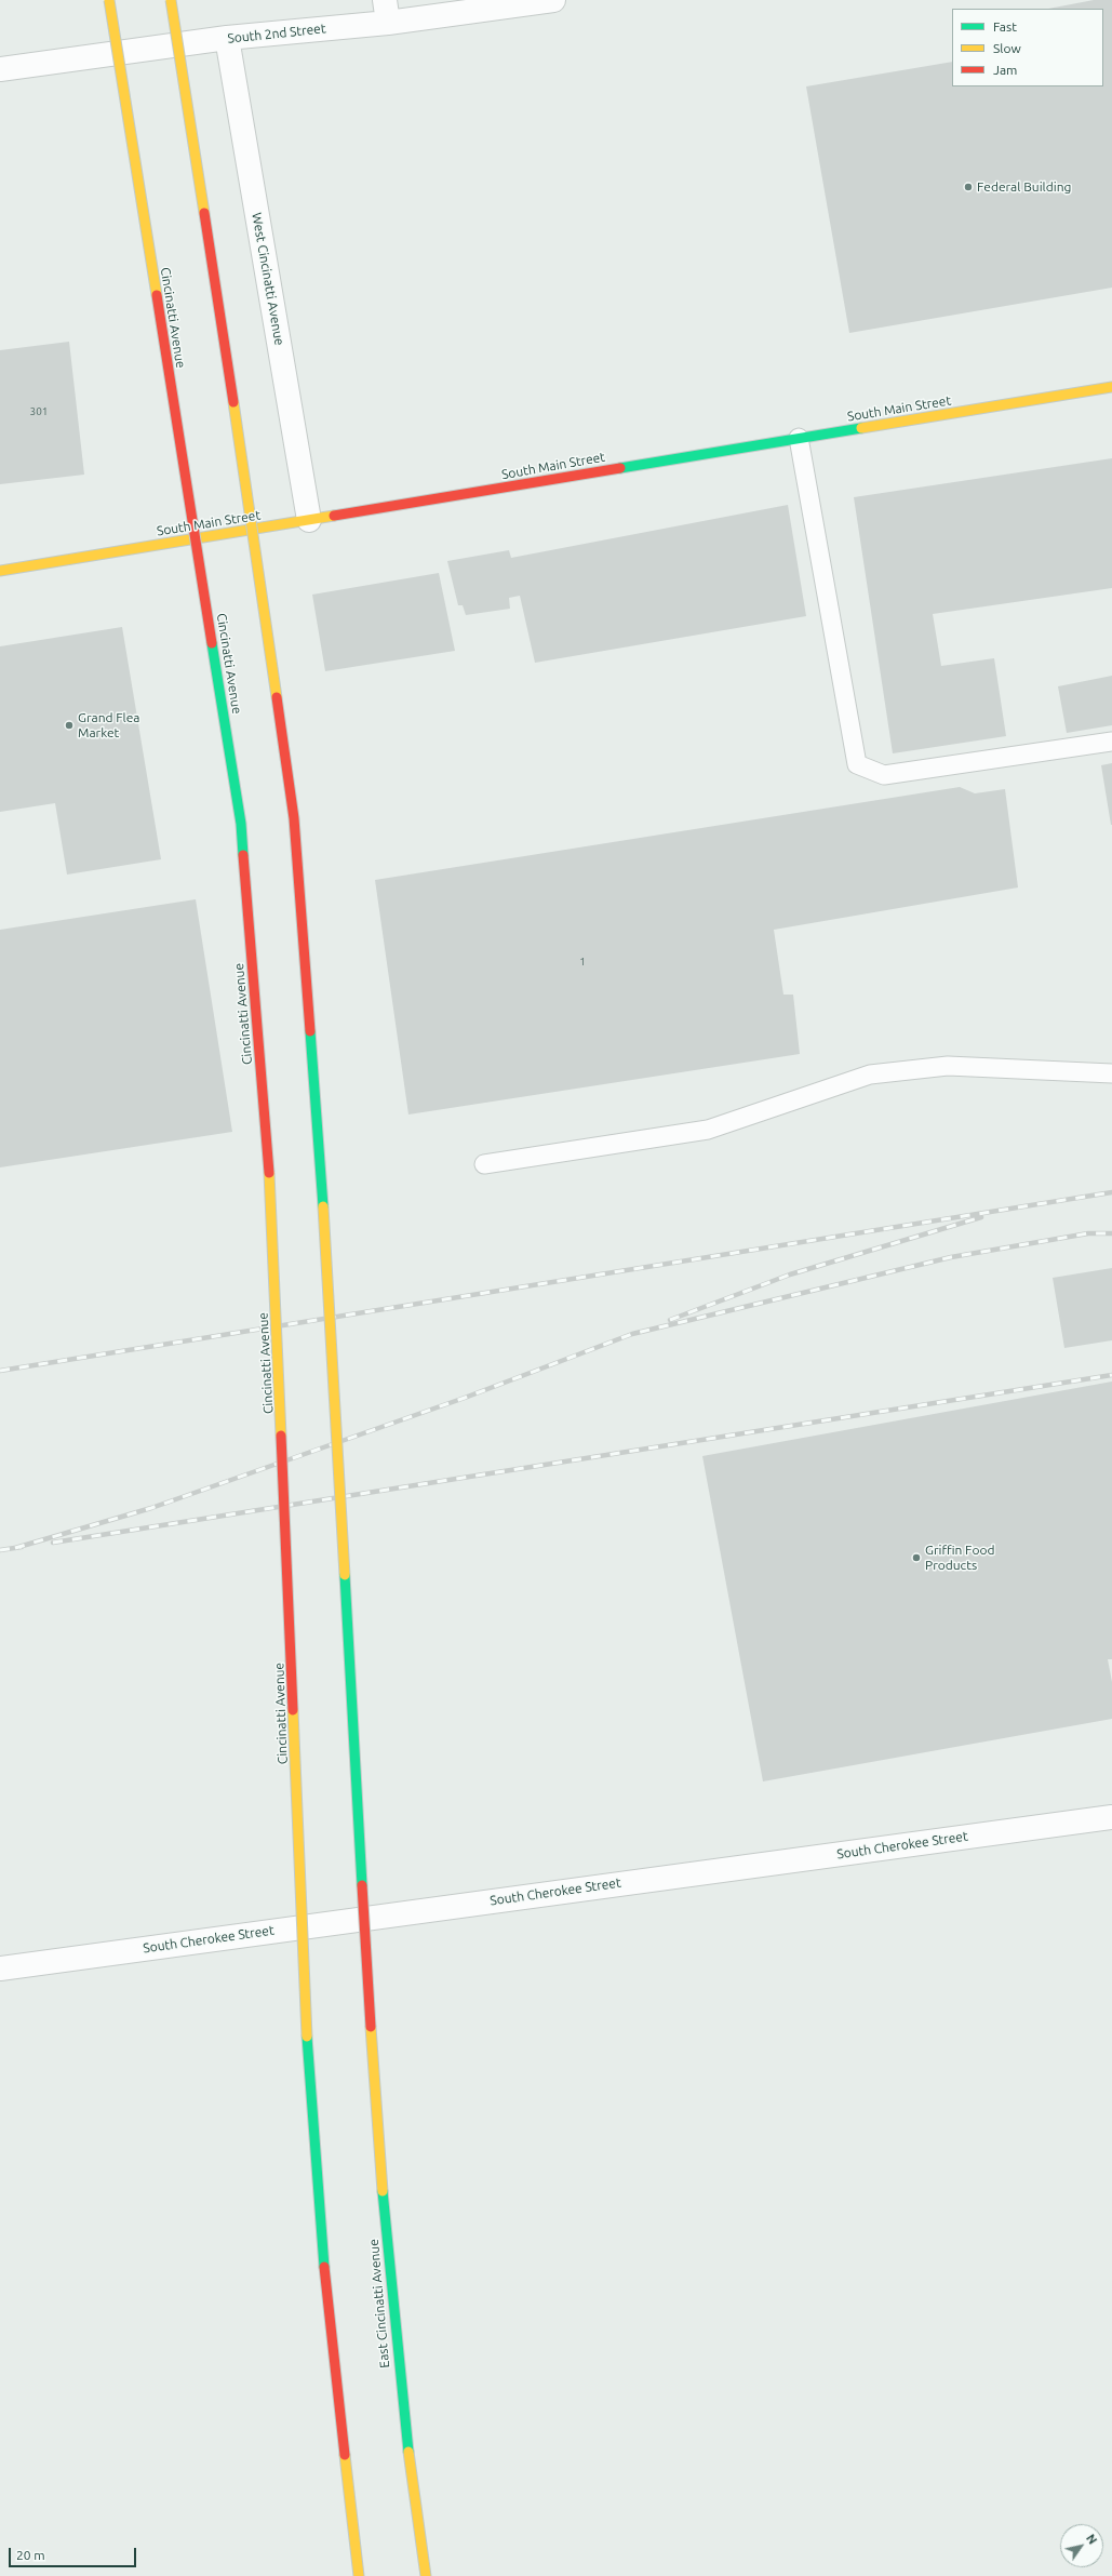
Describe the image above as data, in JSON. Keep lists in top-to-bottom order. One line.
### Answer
{"streets":{"street":["South 2nd Street","West Cincinatti Avenue","Cincinatti Avenue","South Main Street","South Cherokee Street","East Cincinatti Avenue"]},"crossings":[["South 2nd Street","West Cincinatti Avenue"],["West Cincinatti Avenue","South Main Street"]],"places":["Federal Building","Grand Flea Market","Griffin Food Products"],"house_numbers":["301","1"],"legend":["Fast","Slow","Jam"],"scale_bar":"20 m","north":"top right"}
